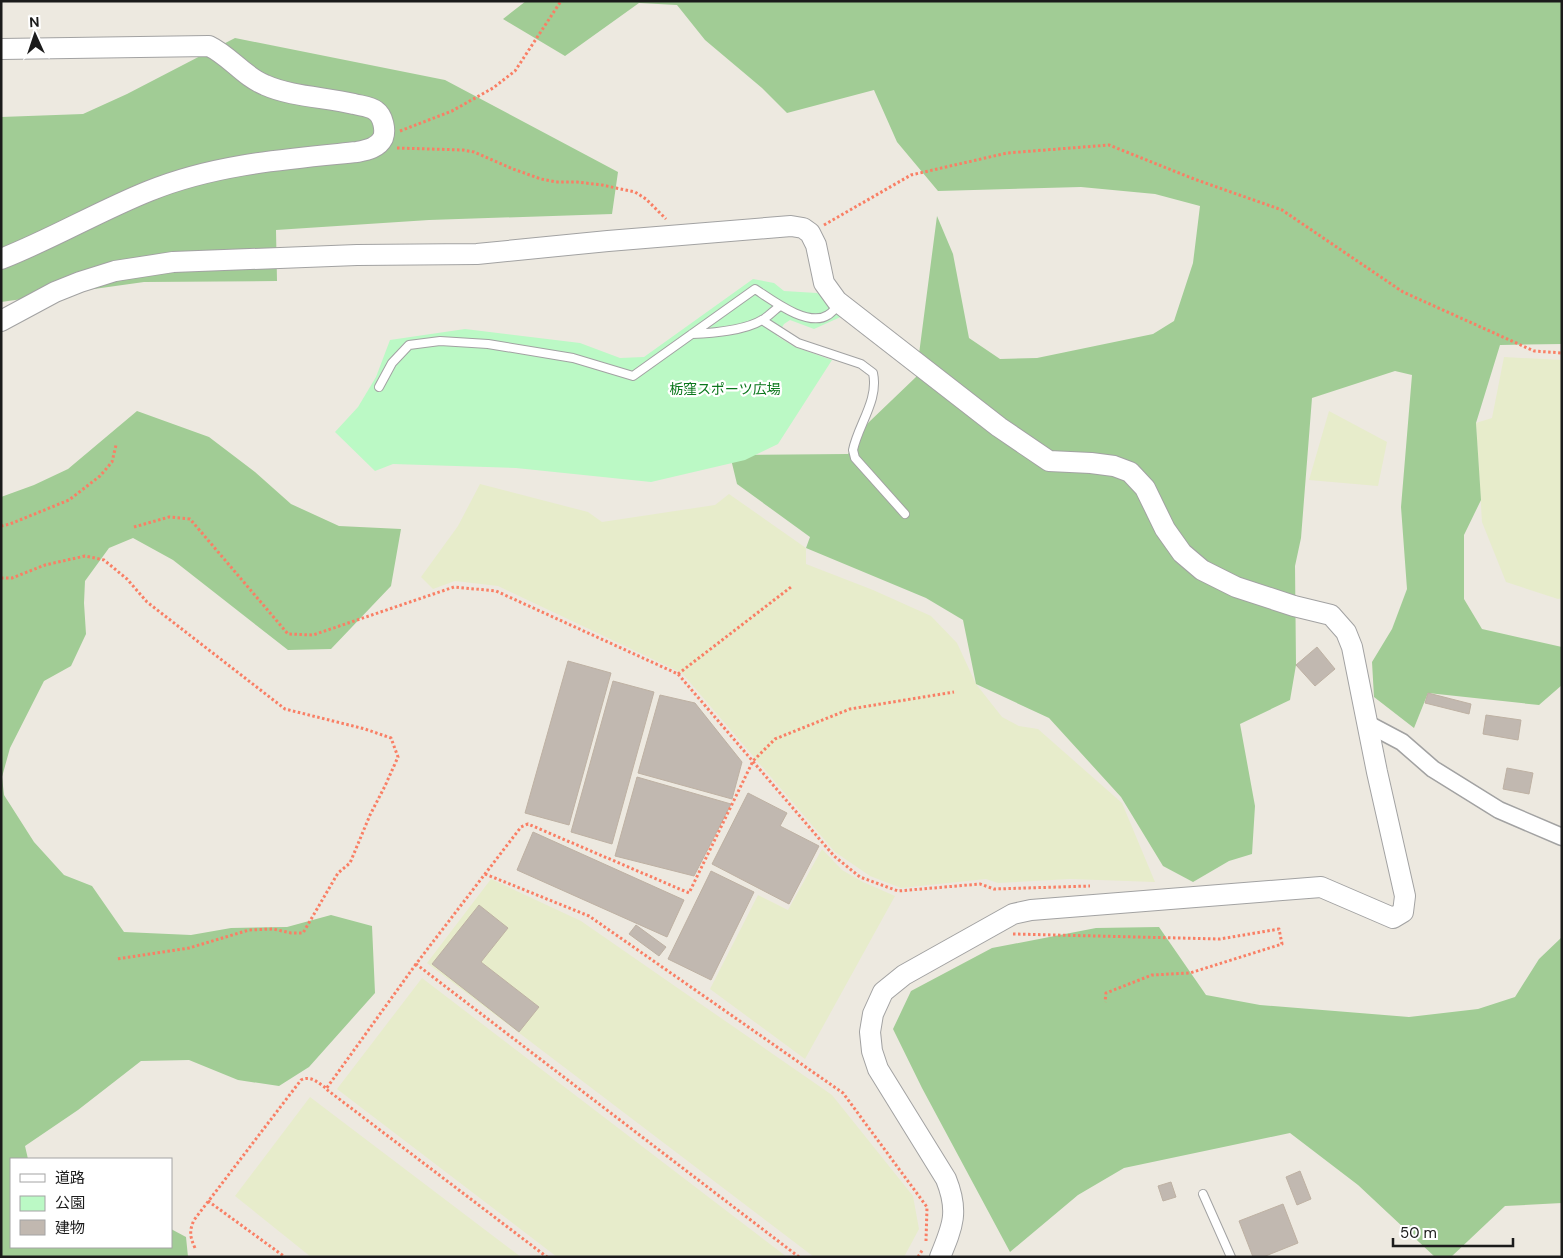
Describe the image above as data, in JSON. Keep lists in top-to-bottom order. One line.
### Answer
{"parks":["栃窪スポーツ広場"],"legend":["道路","公園","建物"],"scale_bar":"50 m","north":"top"}
